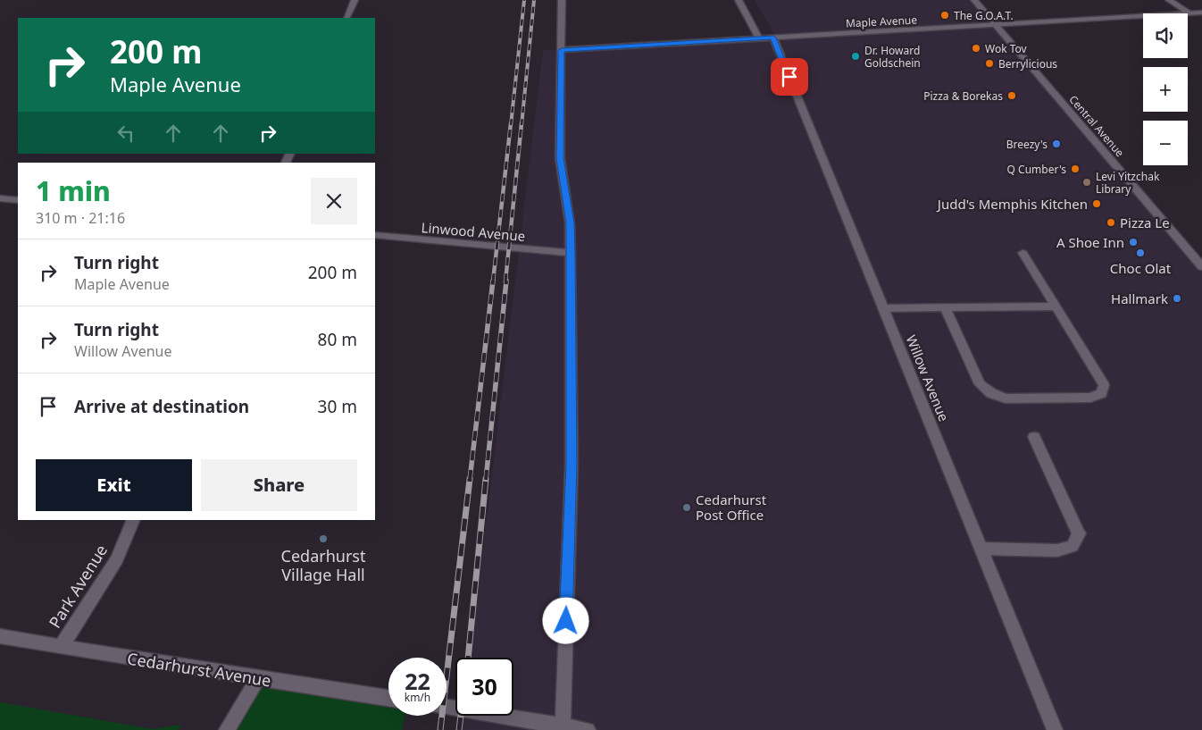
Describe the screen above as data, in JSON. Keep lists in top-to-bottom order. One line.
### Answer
{"streets":{"street":["Maple Avenue","Central Avenue","Linwood Avenue","Willow Avenue","Park Avenue","Cedarhurst Avenue"]},"crossings":[["Maple Avenue","Central Avenue"],["Maple Avenue","Willow Avenue"],["Park Avenue","Cedarhurst Avenue"]],"places":["The G.O.A.T.","Wok Tov","Dr. Howard Goldschein","Berrylicious","Pizza & Borekas","Breezy's","Q Cumber's","Levi Yitzchak Library","Judd's Memphis Kitchen","Pizza Le","A Shoe Inn","Choc Olat","Hallmark","Cedarhurst Post Office","Cedarhurst Village Hall"],"page":{"map_buttons":["+","−"],"turn":["200 m","Maple Avenue"],"heading":["1 min","310 m · 21:16"],"list":[{"name":"Turn right","note":"Maple Avenue","value":"200 m"},{"name":"Turn right","note":"Willow Avenue","value":"80 m"},{"name":"Arrive at destination","value":"30 m"}],"buttons":["Exit","Share"],"speed":"22 km/h","limit":"30"}}
